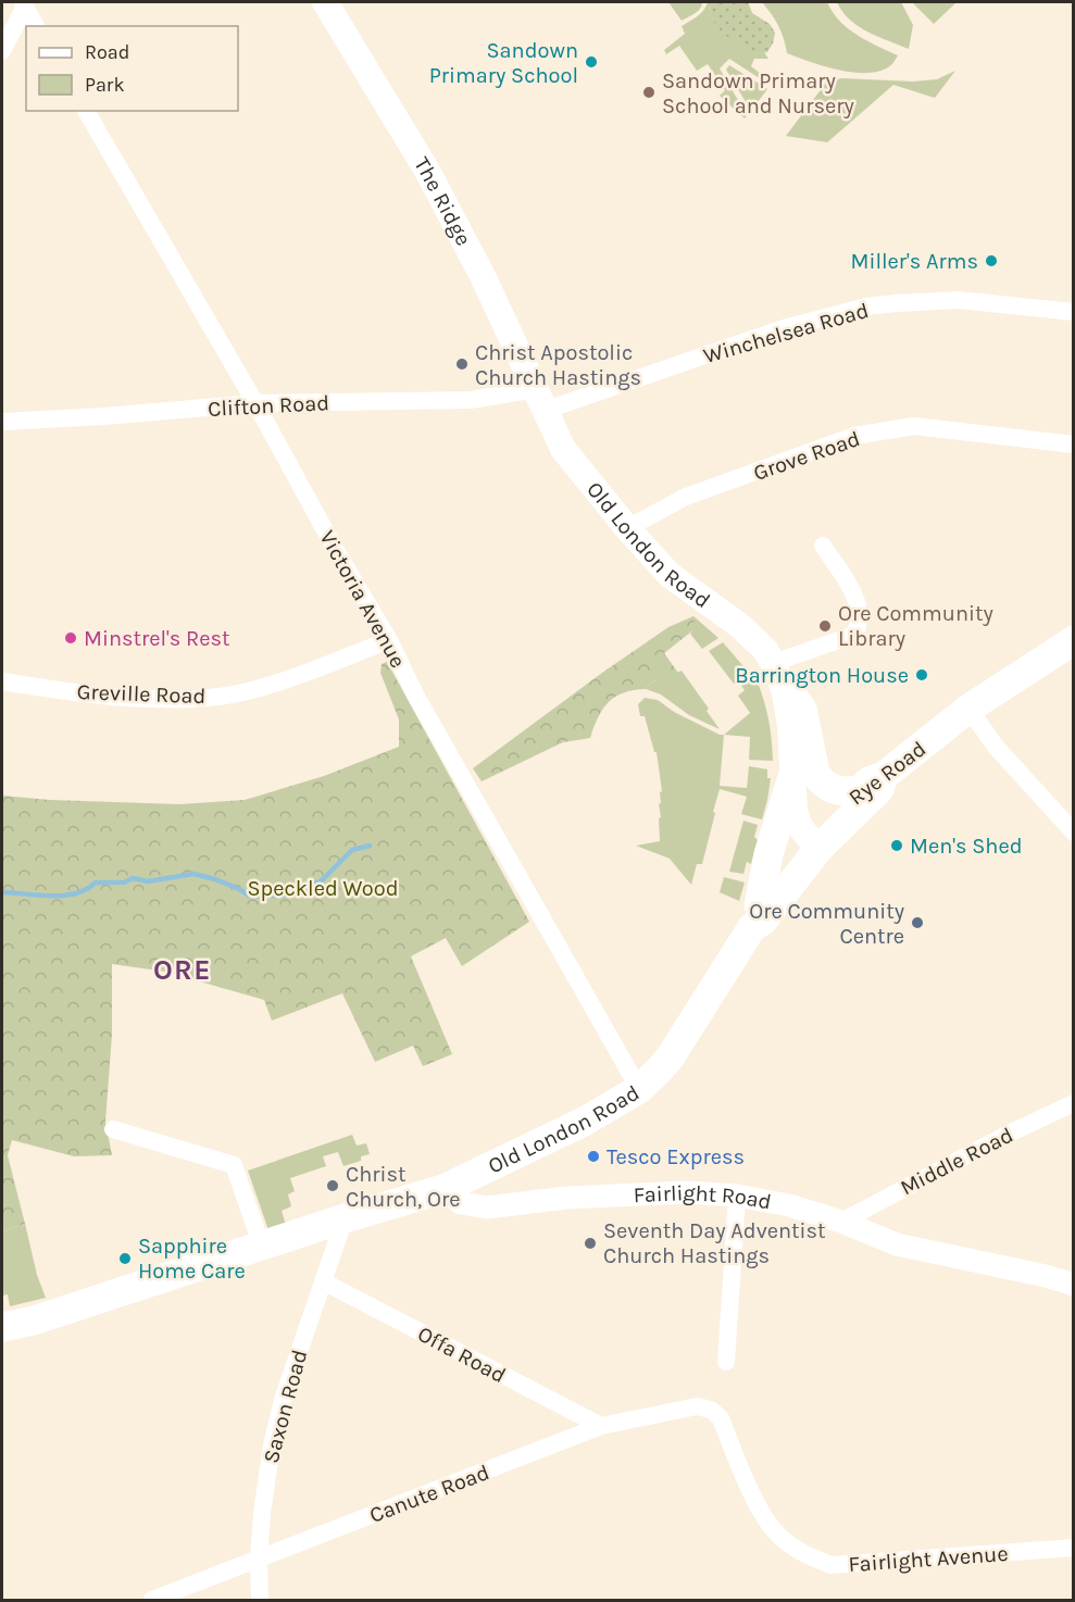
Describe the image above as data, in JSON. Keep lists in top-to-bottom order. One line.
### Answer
{"streets":{"highway":["Old London Road","Rye Road"],"main road":["The Ridge"],"street":["Winchelsea Road","Clifton Road","Grove Road","Victoria Avenue","Greville Road","Middle Road","Fairlight Road","Offa Road","Saxon Road","Canute Road","Fairlight Avenue"]},"crossings":[["The Ridge","Winchelsea Road"],["The Ridge","Clifton Road"],["The Ridge","Old London Road"],["Winchelsea Road","Clifton Road"],["Winchelsea Road","Old London Road"],["Clifton Road","Old London Road"],["Clifton Road","Victoria Avenue"],["Grove Road","Old London Road"],["Old London Road","Victoria Avenue"],["Old London Road","Rye Road"],["Old London Road","Fairlight Road"],["Old London Road","Saxon Road"],["Victoria Avenue","Greville Road"],["Middle Road","Fairlight Road"],["Offa Road","Saxon Road"],["Offa Road","Canute Road"],["Saxon Road","Canute Road"],["Canute Road","Fairlight Avenue"]],"districts":["ORE"],"parks":["Speckled Wood"],"places":["Sandown Primary School","Sandown Primary School and Nursery","Miller's Arms","Christ Apostolic Church Hastings","Ore Community Library","Minstrel's Rest","Barrington House","Men's Shed","Ore Community Centre","Tesco Express","Christ Church, Ore","Seventh Day Adventist Church Hastings","Sapphire Home Care"],"legend":["Road","Park"]}
